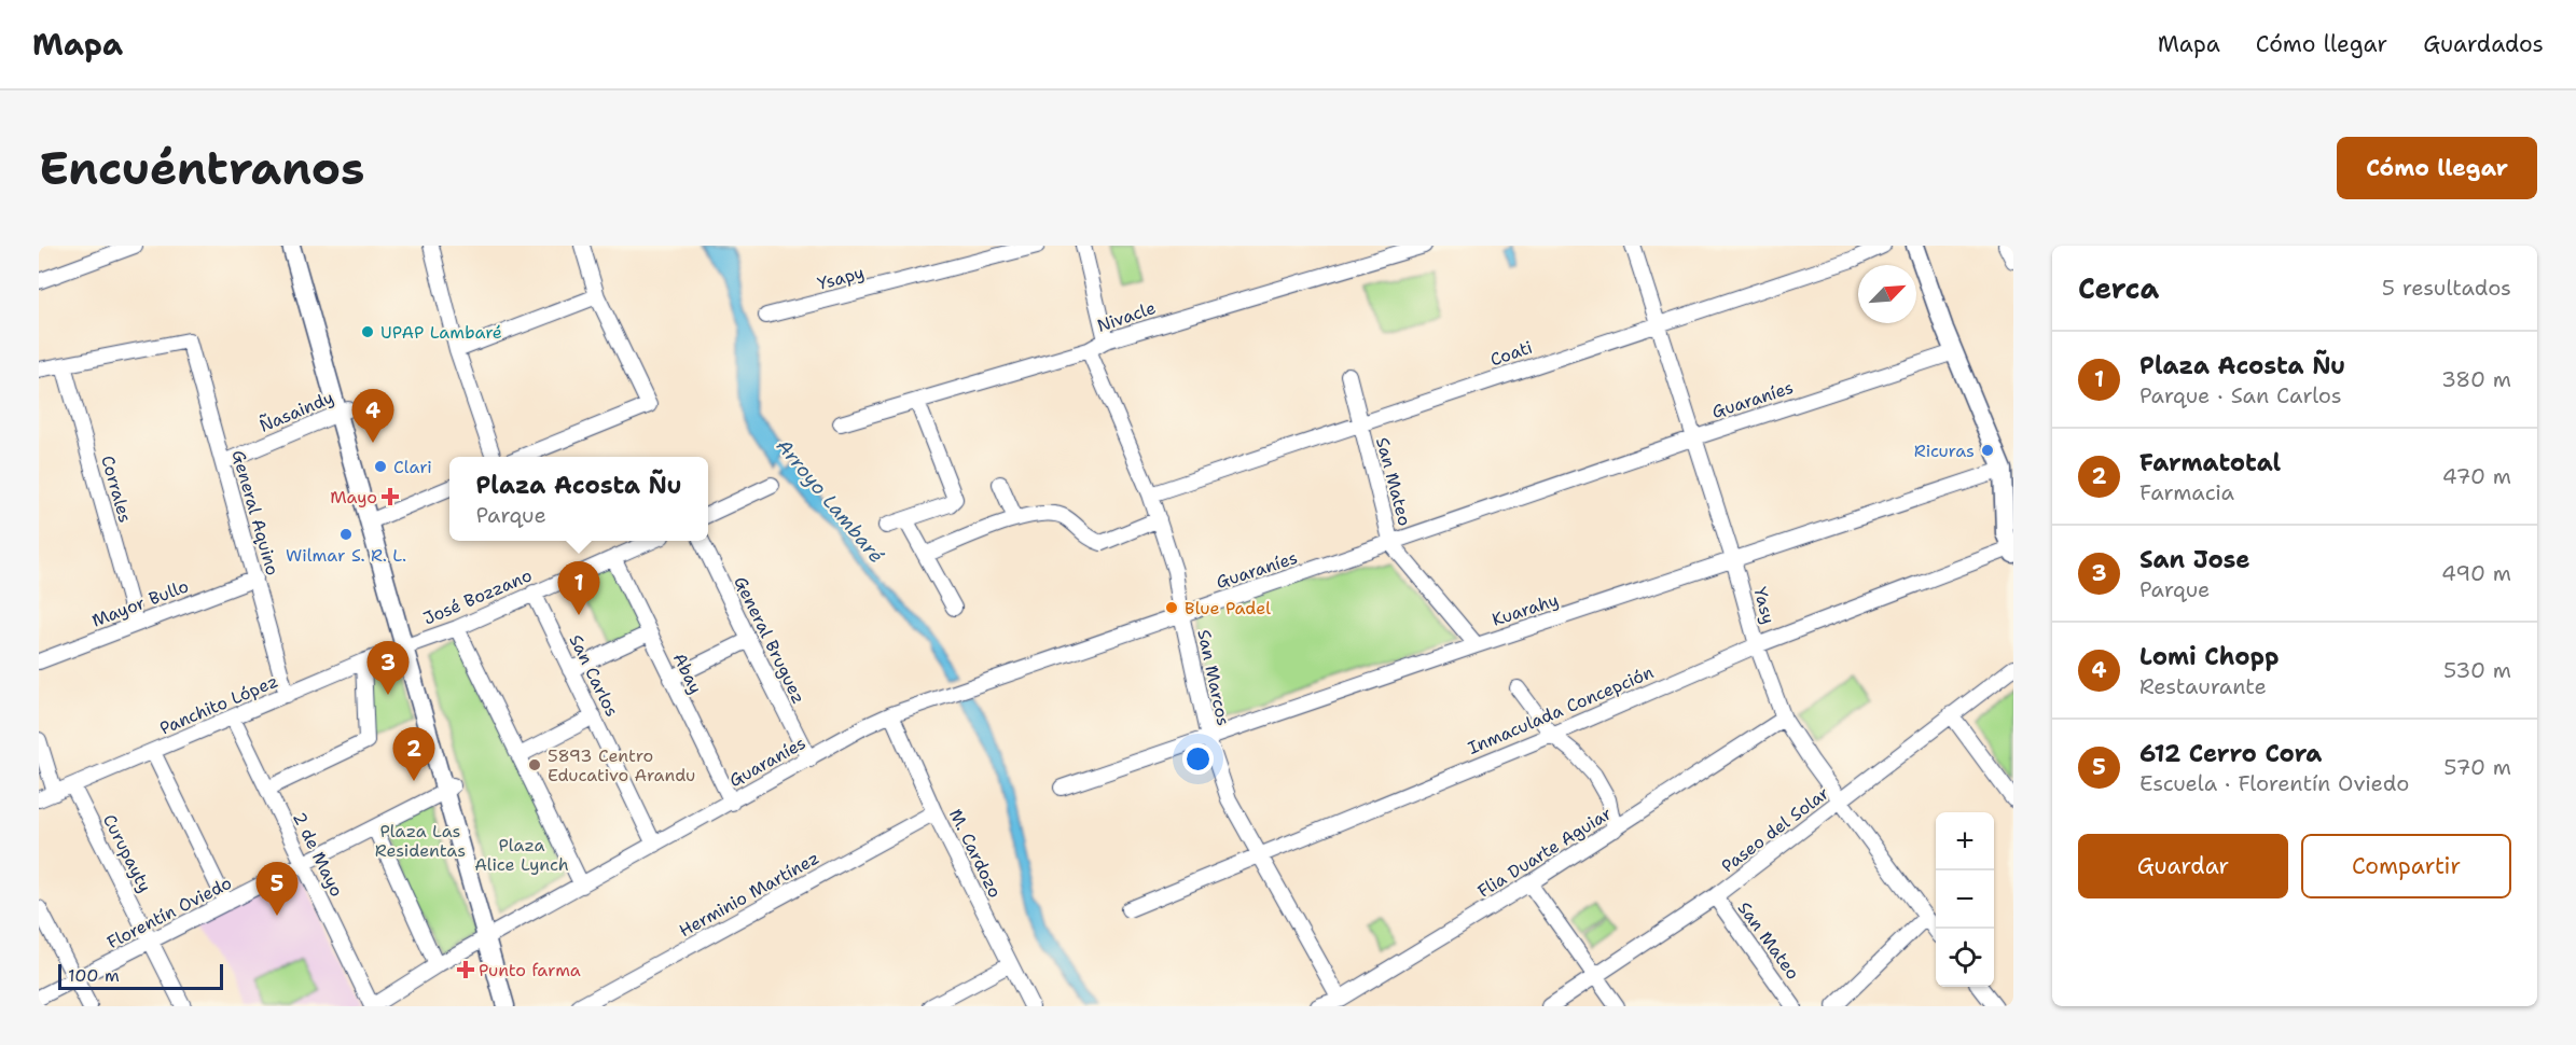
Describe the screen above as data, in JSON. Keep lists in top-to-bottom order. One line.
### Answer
{"streets":{"street":["Ysapy","Nivacle","Coati","Guaraníes","Ñasaindy","San Mateo","Corrales","General Aquino","José Bozzano","Mayor Bullo","Yasy","Kuarahy","General Bruguez","Abay","San Carlos","San Marcos","Panchito López","Inmaculada Concepción","Paseo del Solar","Flia Duarte Aguiar","Curupayty","M. Cardozo","2 de Mayo","Herminio Martínez","Florentín Oviedo"]},"crossings":[["Nivacle","San Marcos"],["Coati","San Mateo"],["Coati","Yasy"],["Coati","San Marcos"],["Guaraníes","San Mateo"],["Guaraníes","Yasy"],["Guaraníes","General Bruguez"],["Guaraníes","Abay"],["Guaraníes","San Carlos"],["Guaraníes","San Marcos"],["Guaraníes","M. Cardozo"],["Guaraníes","2 de Mayo"],["Ñasaindy","General Aquino"],["San Mateo","Kuarahy"],["San Mateo","Paseo del Solar"],["Corrales","General Aquino"],["Corrales","Mayor Bullo"],["General Aquino","Mayor Bullo"],["General Aquino","Panchito López"],["José Bozzano","Abay"],["José Bozzano","San Carlos"],["José Bozzano","Panchito López"],["Yasy","Kuarahy"],["Yasy","Inmaculada Concepción"],["Yasy","Paseo del Solar"],["Yasy","Flia Duarte Aguiar"],["Kuarahy","San Marcos"],["San Marcos","Inmaculada Concepción"],["San Marcos","Flia Duarte Aguiar"],["Panchito López","Curupayty"],["Panchito López","2 de Mayo"],["Curupayty","Florentín Oviedo"],["M. Cardozo","Herminio Martínez"],["2 de Mayo","Florentín Oviedo"]],"water":["Arroyo Lambaré"],"parks":["Plaza Las Residentas","Plaza Alice Lynch"],"places":{"other":["UPAP Lambaré","Ricuras","Clari","Wilmar S. R. L.","Blue Padel","5893 Centro Educativo Arandu"],"health":["Mayo","Punto farma"]},"scale_bar":"100 m","north":"top right","page":{"header":"Mapa","nav":["Mapa","Cómo llegar","Guardados"],"buttons":["Cómo llegar",["Guardar","Compartir"]],"title":"Encuéntranos","heading":["Cerca","5 resultados"],"list":[{"mark":"1","name":"Plaza Acosta Ñu","note":"Parque · San Carlos","value":"380 m"},{"mark":"2","name":"Farmatotal","note":"Farmacia","value":"470 m"},{"mark":"3","name":"San Jose","note":"Parque","value":"490 m"},{"mark":"4","name":"Lomi Chopp","note":"Restaurante","value":"530 m"},{"mark":"5","name":"612 Cerro Cora","note":"Escuela · Florentín Oviedo","value":"570 m"}],"pins":["4","1","3","2","5"],"popup":["Plaza Acosta Ñu","Parque"],"map_buttons":["+","−"],"scale":"100 m"}}
